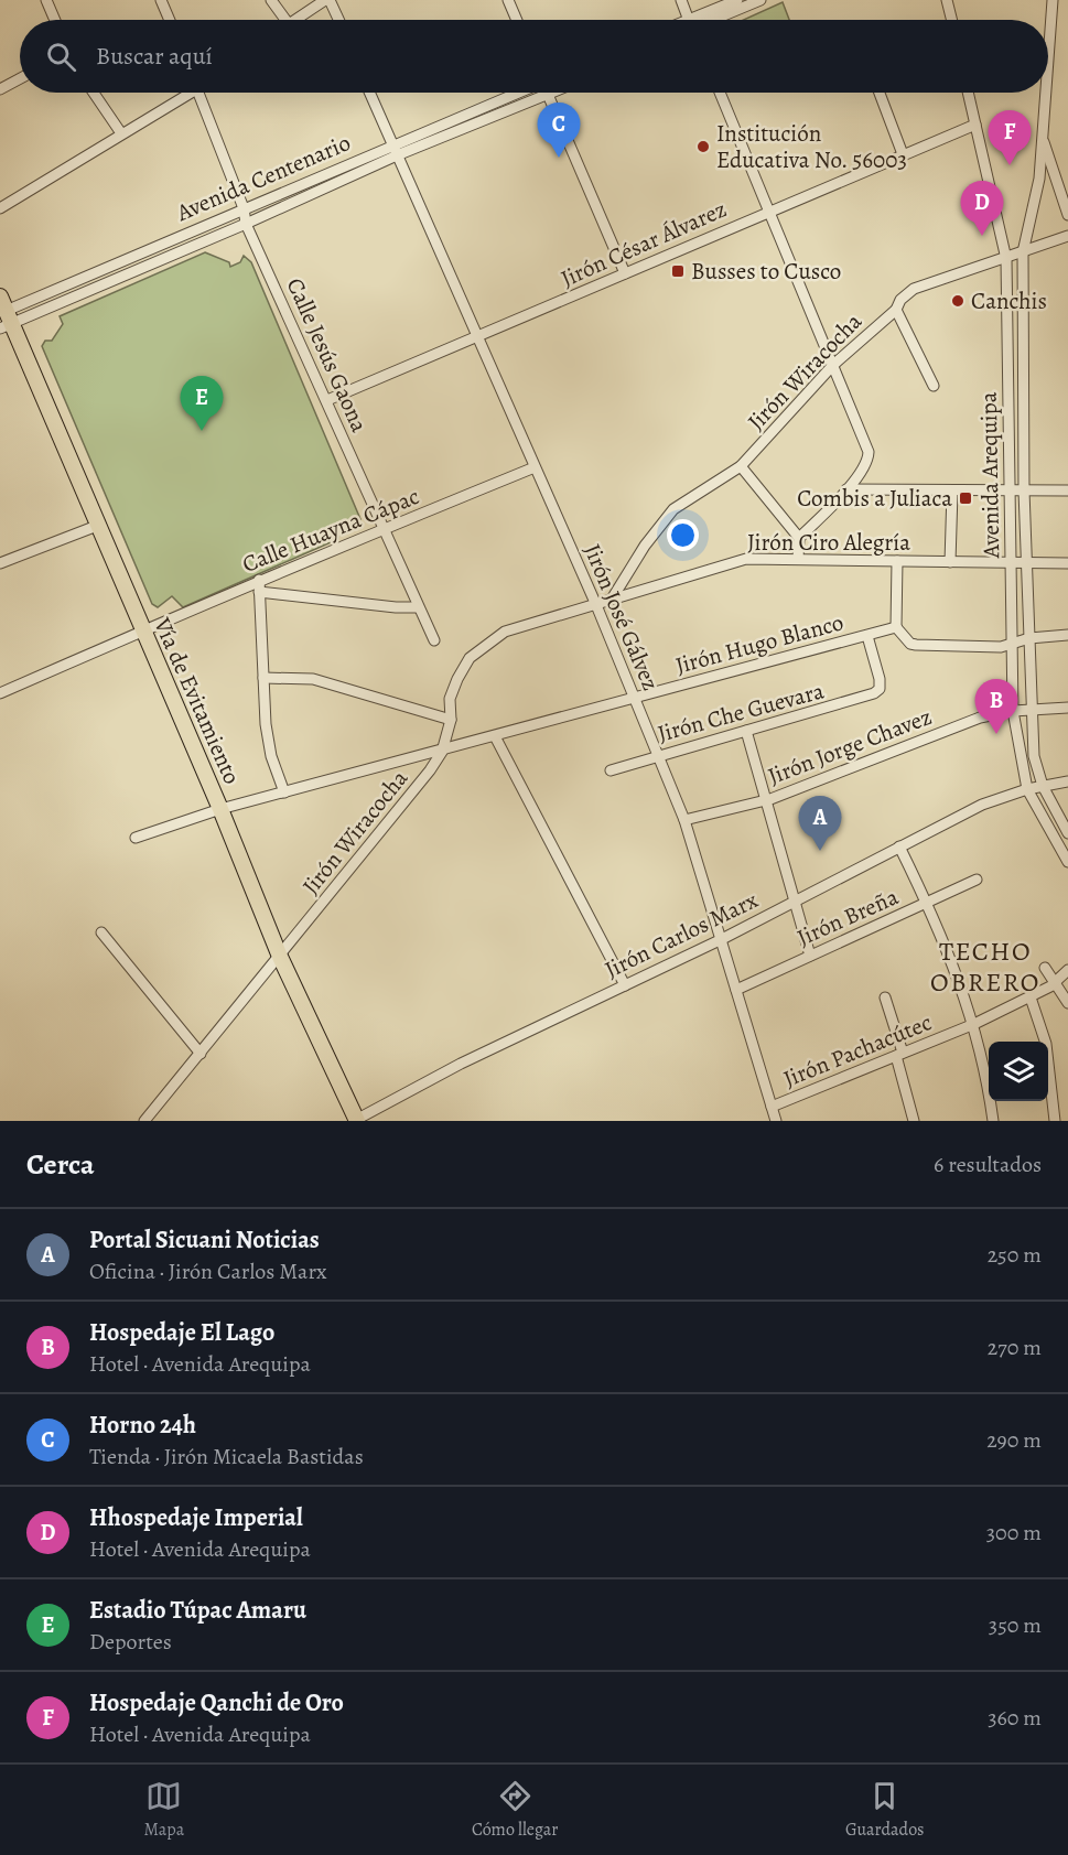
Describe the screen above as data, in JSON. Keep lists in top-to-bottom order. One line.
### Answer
{"streets":{"highway":["Vía de Evitamiento"],"street":["Avenida Centenario","Jirón César Álvarez","Calle Jesús Gaona","Jirón Wiracocha","Avenida Arequipa","Calle Huayna Cápac","Jirón Ciro Alegría","Jirón José Gálvez","Jirón Hugo Blanco","Jirón Che Guevara","Jirón Jorge Chavez","Jirón Breña","Jirón Carlos Marx","Jirón Pachacútec"]},"crossings":[["Avenida Centenario","Calle Jesús Gaona"],["Avenida Centenario","Jirón José Gálvez"],["Avenida Centenario","Vía de Evitamiento"],["Jirón César Álvarez","Calle Jesús Gaona"],["Jirón César Álvarez","Avenida Arequipa"],["Jirón César Álvarez","Jirón José Gálvez"],["Calle Jesús Gaona","Calle Huayna Cápac"],["Jirón Wiracocha","Avenida Arequipa"],["Jirón Wiracocha","Jirón Ciro Alegría"],["Jirón Wiracocha","Jirón José Gálvez"],["Jirón Wiracocha","Jirón Hugo Blanco"],["Jirón Wiracocha","Vía de Evitamiento"],["Avenida Arequipa","Jirón Ciro Alegría"],["Avenida Arequipa","Jirón Jorge Chavez"],["Avenida Arequipa","Jirón Carlos Marx"],["Calle Huayna Cápac","Jirón José Gálvez"],["Calle Huayna Cápac","Vía de Evitamiento"],["Jirón Ciro Alegría","Jirón José Gálvez"],["Jirón José Gálvez","Jirón Hugo Blanco"],["Jirón José Gálvez","Jirón Che Guevara"],["Jirón José Gálvez","Jirón Jorge Chavez"],["Jirón José Gálvez","Jirón Breña"],["Jirón José Gálvez","Jirón Carlos Marx"],["Jirón José Gálvez","Jirón Pachacútec"],["Jirón Hugo Blanco","Vía de Evitamiento"],["Jirón Hugo Blanco","Jirón Che Guevara"],["Vía de Evitamiento","Jirón Carlos Marx"]],"districts":["TECHO OBRERO"],"places":{"other":["Institución Educativa No. 56003","Canchis"],"transit":["Busses to Cusco","Combis a Juliaca"]},"page":{"search":"Buscar aquí","pins":["C","F","D","E","B","A"],"heading":["Cerca","6 resultados"],"list":[{"mark":"A","name":"Portal Sicuani Noticias","note":"Oficina · Jirón Carlos Marx","value":"250 m"},{"mark":"B","name":"Hospedaje El Lago","note":"Hotel · Avenida Arequipa","value":"270 m"},{"mark":"C","name":"Horno 24h","note":"Tienda · Jirón Micaela Bastidas","value":"290 m"},{"mark":"D","name":"Hhospedaje Imperial","note":"Hotel · Avenida Arequipa","value":"300 m"},{"mark":"E","name":"Estadio Túpac Amaru","note":"Deportes","value":"350 m"},{"mark":"F","name":"Hospedaje Qanchi de Oro","note":"Hotel · Avenida Arequipa","value":"360 m"}],"nav":["Mapa","Cómo llegar","Guardados"]}}
